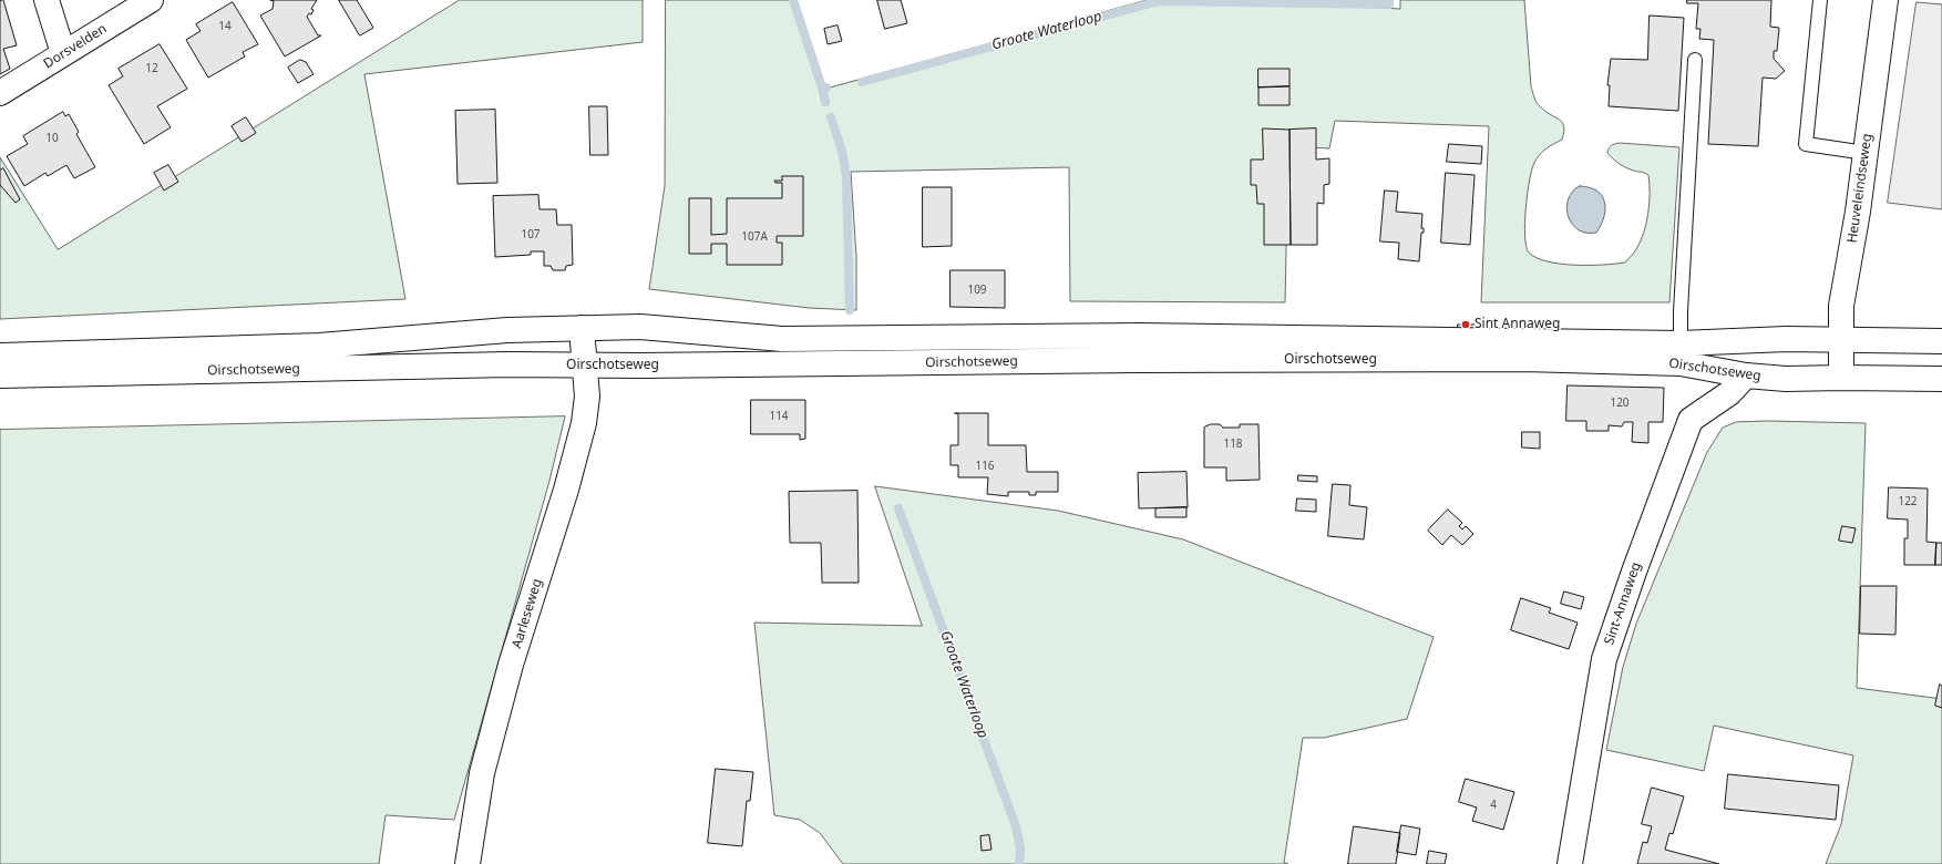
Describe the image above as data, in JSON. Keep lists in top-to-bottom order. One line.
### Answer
{"streets":{"main road":["Dorsvelden","Heuveleindseweg","Oirschotseweg","Sint-Annaweg","Aarleseweg"]},"crossings":[["Heuveleindseweg","Oirschotseweg"],["Oirschotseweg","Sint-Annaweg"],["Oirschotseweg","Aarleseweg"]],"water":["Groote Waterloop"],"places":["Sint Annaweg"],"house_numbers":["14","12","10","107","107A","109","120","114","118","116","122","4"]}
